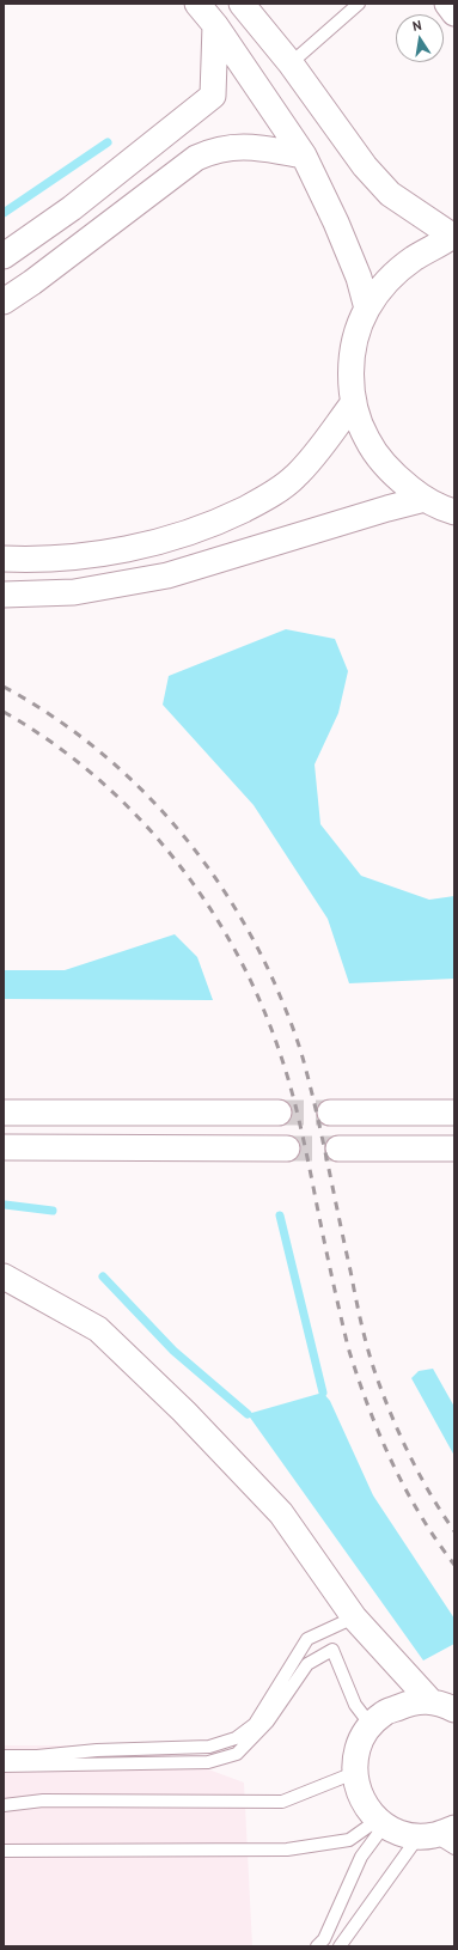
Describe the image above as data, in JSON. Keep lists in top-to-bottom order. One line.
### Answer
{"north":"top"}
